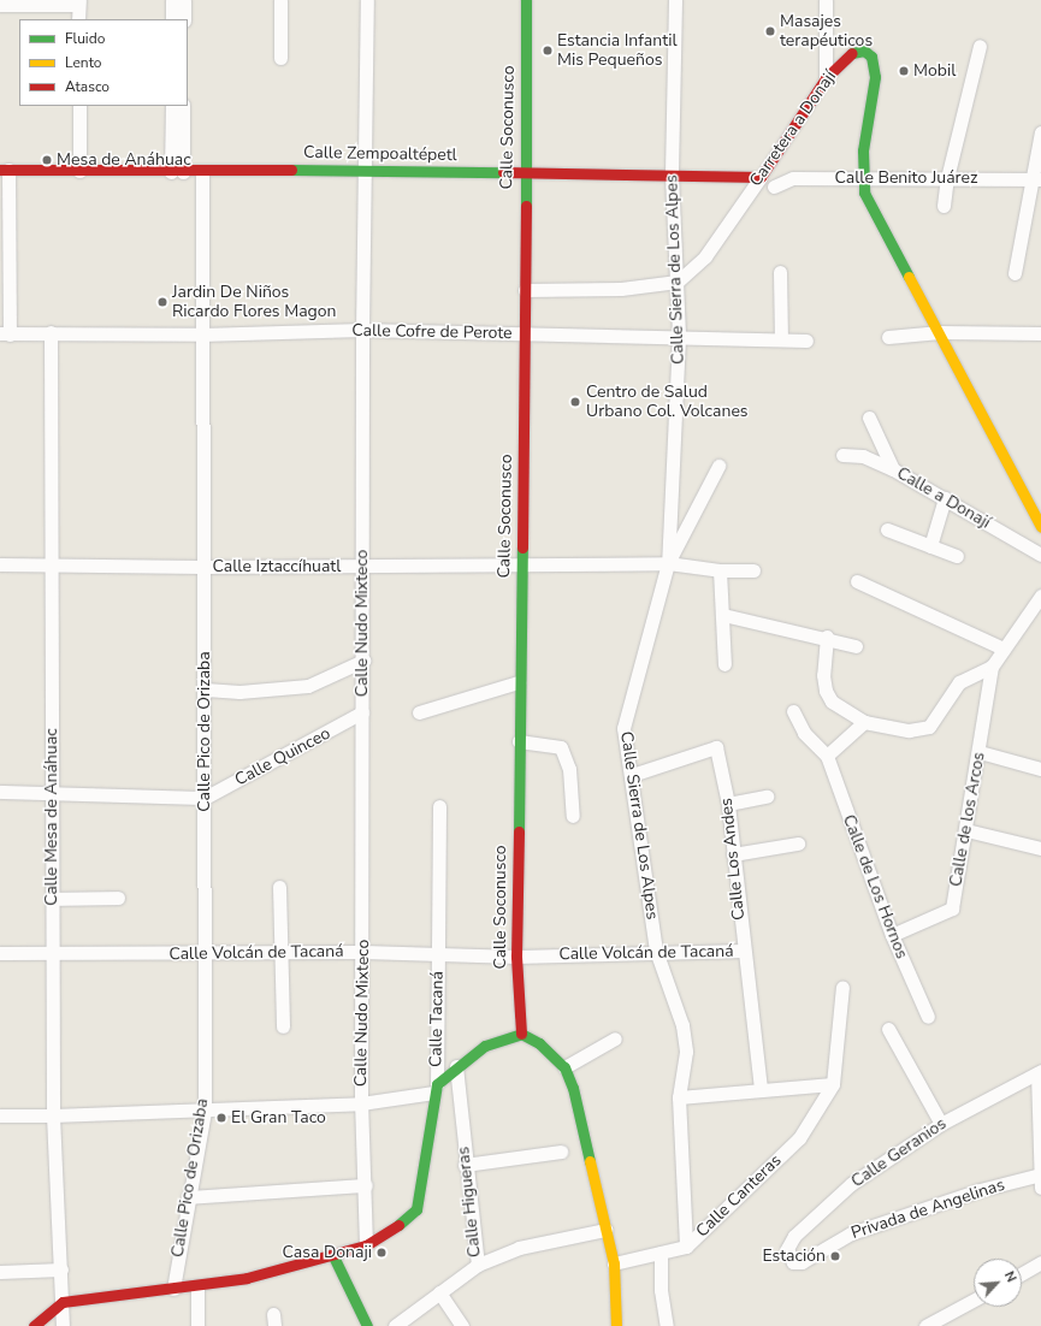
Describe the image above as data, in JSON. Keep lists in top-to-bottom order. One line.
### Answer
{"streets":{"main road":["Calle Soconusco","Carretera a Donají","Calle Zempoaltépetl"],"street":["Calle Benito Juárez","Calle Sierra de Los Alpes","Calle Cofre de Perote","Calle a Donají","Calle Iztaccíhuatl","Calle Nudo Mixteco","Calle Pico de Orizaba","Calle Quinceo","Calle Mesa de Anáhuac","Calle de los Arcos","Calle Los Andes","Calle de Los Hornos","Calle Volcán de Tacaná","Calle Tacaná","Calle Geranios","Calle Canteras","Calle Higueras","Privada de Angelinas"]},"crossings":[["Calle Soconusco","Calle Zempoaltépetl"],["Calle Soconusco","Calle Cofre de Perote"],["Calle Soconusco","Calle Iztaccíhuatl"],["Calle Soconusco","Calle Volcán de Tacaná"],["Carretera a Donají","Calle Zempoaltépetl"],["Carretera a Donají","Calle Benito Juárez"],["Carretera a Donají","Calle Sierra de Los Alpes"],["Calle Zempoaltépetl","Calle Sierra de Los Alpes"],["Calle Zempoaltépetl","Calle Nudo Mixteco"],["Calle Zempoaltépetl","Calle Pico de Orizaba"],["Calle Sierra de Los Alpes","Calle Cofre de Perote"],["Calle Sierra de Los Alpes","Calle Iztaccíhuatl"],["Calle Sierra de Los Alpes","Calle Los Andes"],["Calle Sierra de Los Alpes","Calle Volcán de Tacaná"],["Calle Sierra de Los Alpes","Calle Canteras"],["Calle Cofre de Perote","Calle Nudo Mixteco"],["Calle Cofre de Perote","Calle Pico de Orizaba"],["Calle Cofre de Perote","Calle Mesa de Anáhuac"],["Calle Iztaccíhuatl","Calle Nudo Mixteco"],["Calle Iztaccíhuatl","Calle Pico de Orizaba"],["Calle Iztaccíhuatl","Calle Mesa de Anáhuac"],["Calle Nudo Mixteco","Calle Quinceo"],["Calle Nudo Mixteco","Calle Volcán de Tacaná"],["Calle Pico de Orizaba","Calle Quinceo"],["Calle Pico de Orizaba","Calle Volcán de Tacaná"],["Calle Quinceo","Calle Mesa de Anáhuac"],["Calle Mesa de Anáhuac","Calle Volcán de Tacaná"],["Calle de los Arcos","Calle de Los Hornos"],["Calle Los Andes","Calle Volcán de Tacaná"],["Calle Volcán de Tacaná","Calle Tacaná"],["Calle Geranios","Privada de Angelinas"]],"places":["Masajes terapéuticos","Estancia Infantil Mis Pequeños","Mobil","Mesa de Anáhuac","Jardin De Niños Ricardo Flores Magon","Centro de Salud Urbano Col. Volcanes","El Gran Taco","Casa Donaji","Estación"],"legend":["Fluido","Lento","Atasco"],"north":"top right"}
